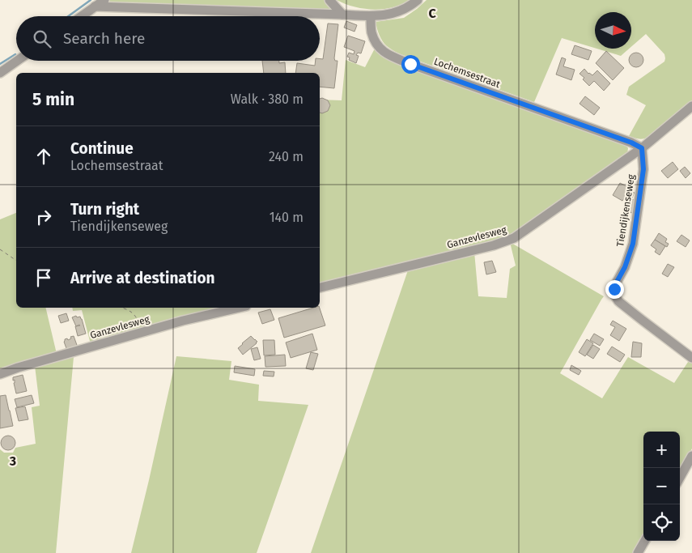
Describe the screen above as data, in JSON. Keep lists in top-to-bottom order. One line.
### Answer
{"streets":{"street":["Lochemsestraat","Tiendijkenseweg","Ganzevlesweg"]},"crossings":[["Lochemsestraat","Tiendijkenseweg"],["Lochemsestraat","Ganzevlesweg"],["Tiendijkenseweg","Ganzevlesweg"]],"north":"right","page":{"search":"Search here","heading":["5 min","Walk · 380 m"],"list":[["Continue","Lochemsestraat","240 m"],["Turn right","Tiendijkenseweg","140 m"],"Arrive at destination"],"map_buttons":["+","−"]},"grid":{"columns":["C"],"rows":["3"]}}
